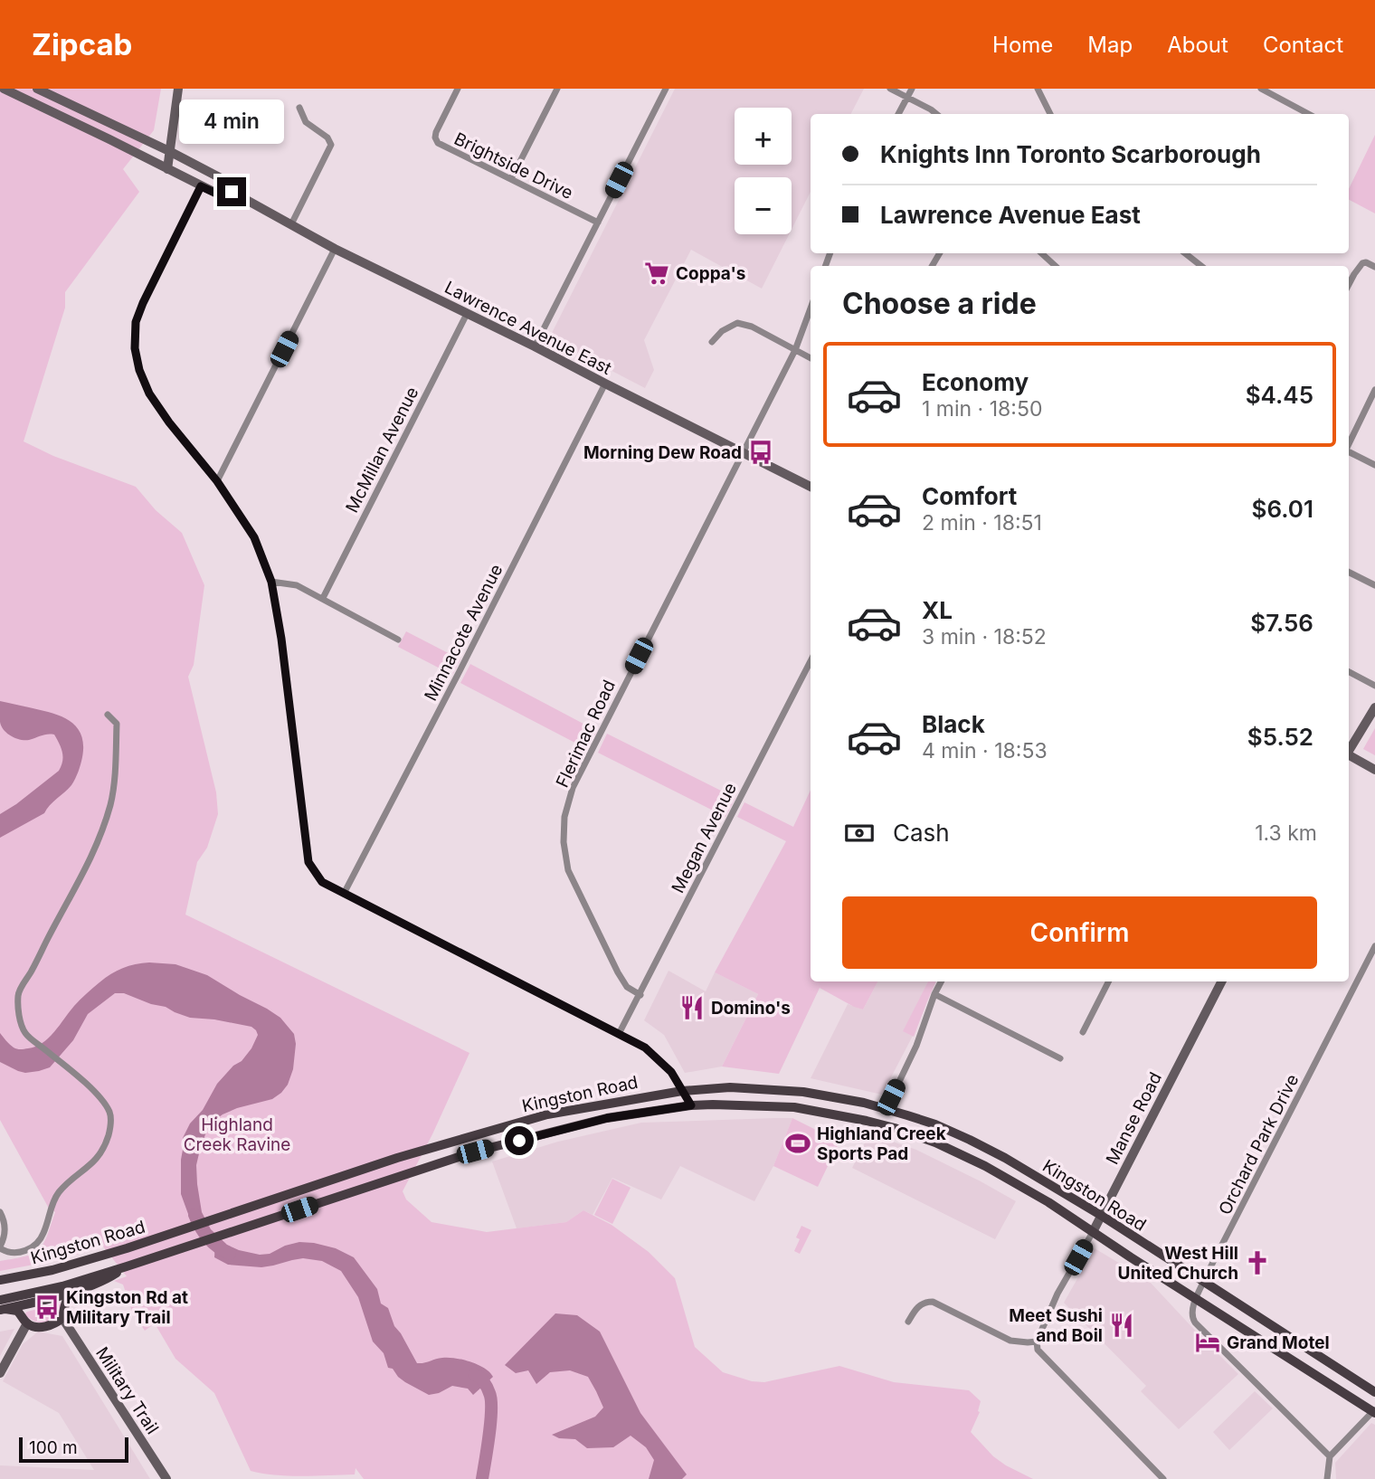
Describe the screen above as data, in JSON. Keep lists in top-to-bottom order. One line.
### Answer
{"streets":{"main road":["Lawrence Avenue East","Kingston Road","Manse Road","Military Trail"],"street":["Brightside Drive","McMillan Avenue","Minnacote Avenue","Flerimac Road","Megan Avenue","Orchard Park Drive"]},"crossings":[["Lawrence Avenue East","McMillan Avenue"],["Lawrence Avenue East","Minnacote Avenue"],["Lawrence Avenue East","Flerimac Road"],["Flerimac Road","Megan Avenue"],["Kingston Road","Manse Road"],["Kingston Road","Orchard Park Drive"]],"parks":["Highland Creek Ravine"],"places":{"supermarket":["Coppa's"],"bus stop":["Morning Dew Road","Kingston Rd at Military Trail"],"restaurant":["Domino's","Meet Sushi and Boil"],"sports":["Highland Creek Sports Pad"],"church":["West Hill United Church"],"hotel":["Grand Motel"]},"scale_bar":"100 m","page":{"header":"Zipcab","nav":["Home","Map","About","Contact"],"bubble":"4 min","map_buttons":["+","−"],"banner":["Knights Inn Toronto Scarborough","Lawrence Avenue East"],"heading":"Choose a ride","list":[{"name":"Economy","note":"1 min · 18:50","value":"$4.45"},{"name":"Comfort","note":"2 min · 18:51","value":"$6.01"},{"name":"XL","note":"3 min · 18:52","value":"$7.56"},{"name":"Black","note":"4 min · 18:53","value":"$5.52"}],"pay":["Cash","1.3 km"],"buttons":"Confirm","scale":"100 m"}}
